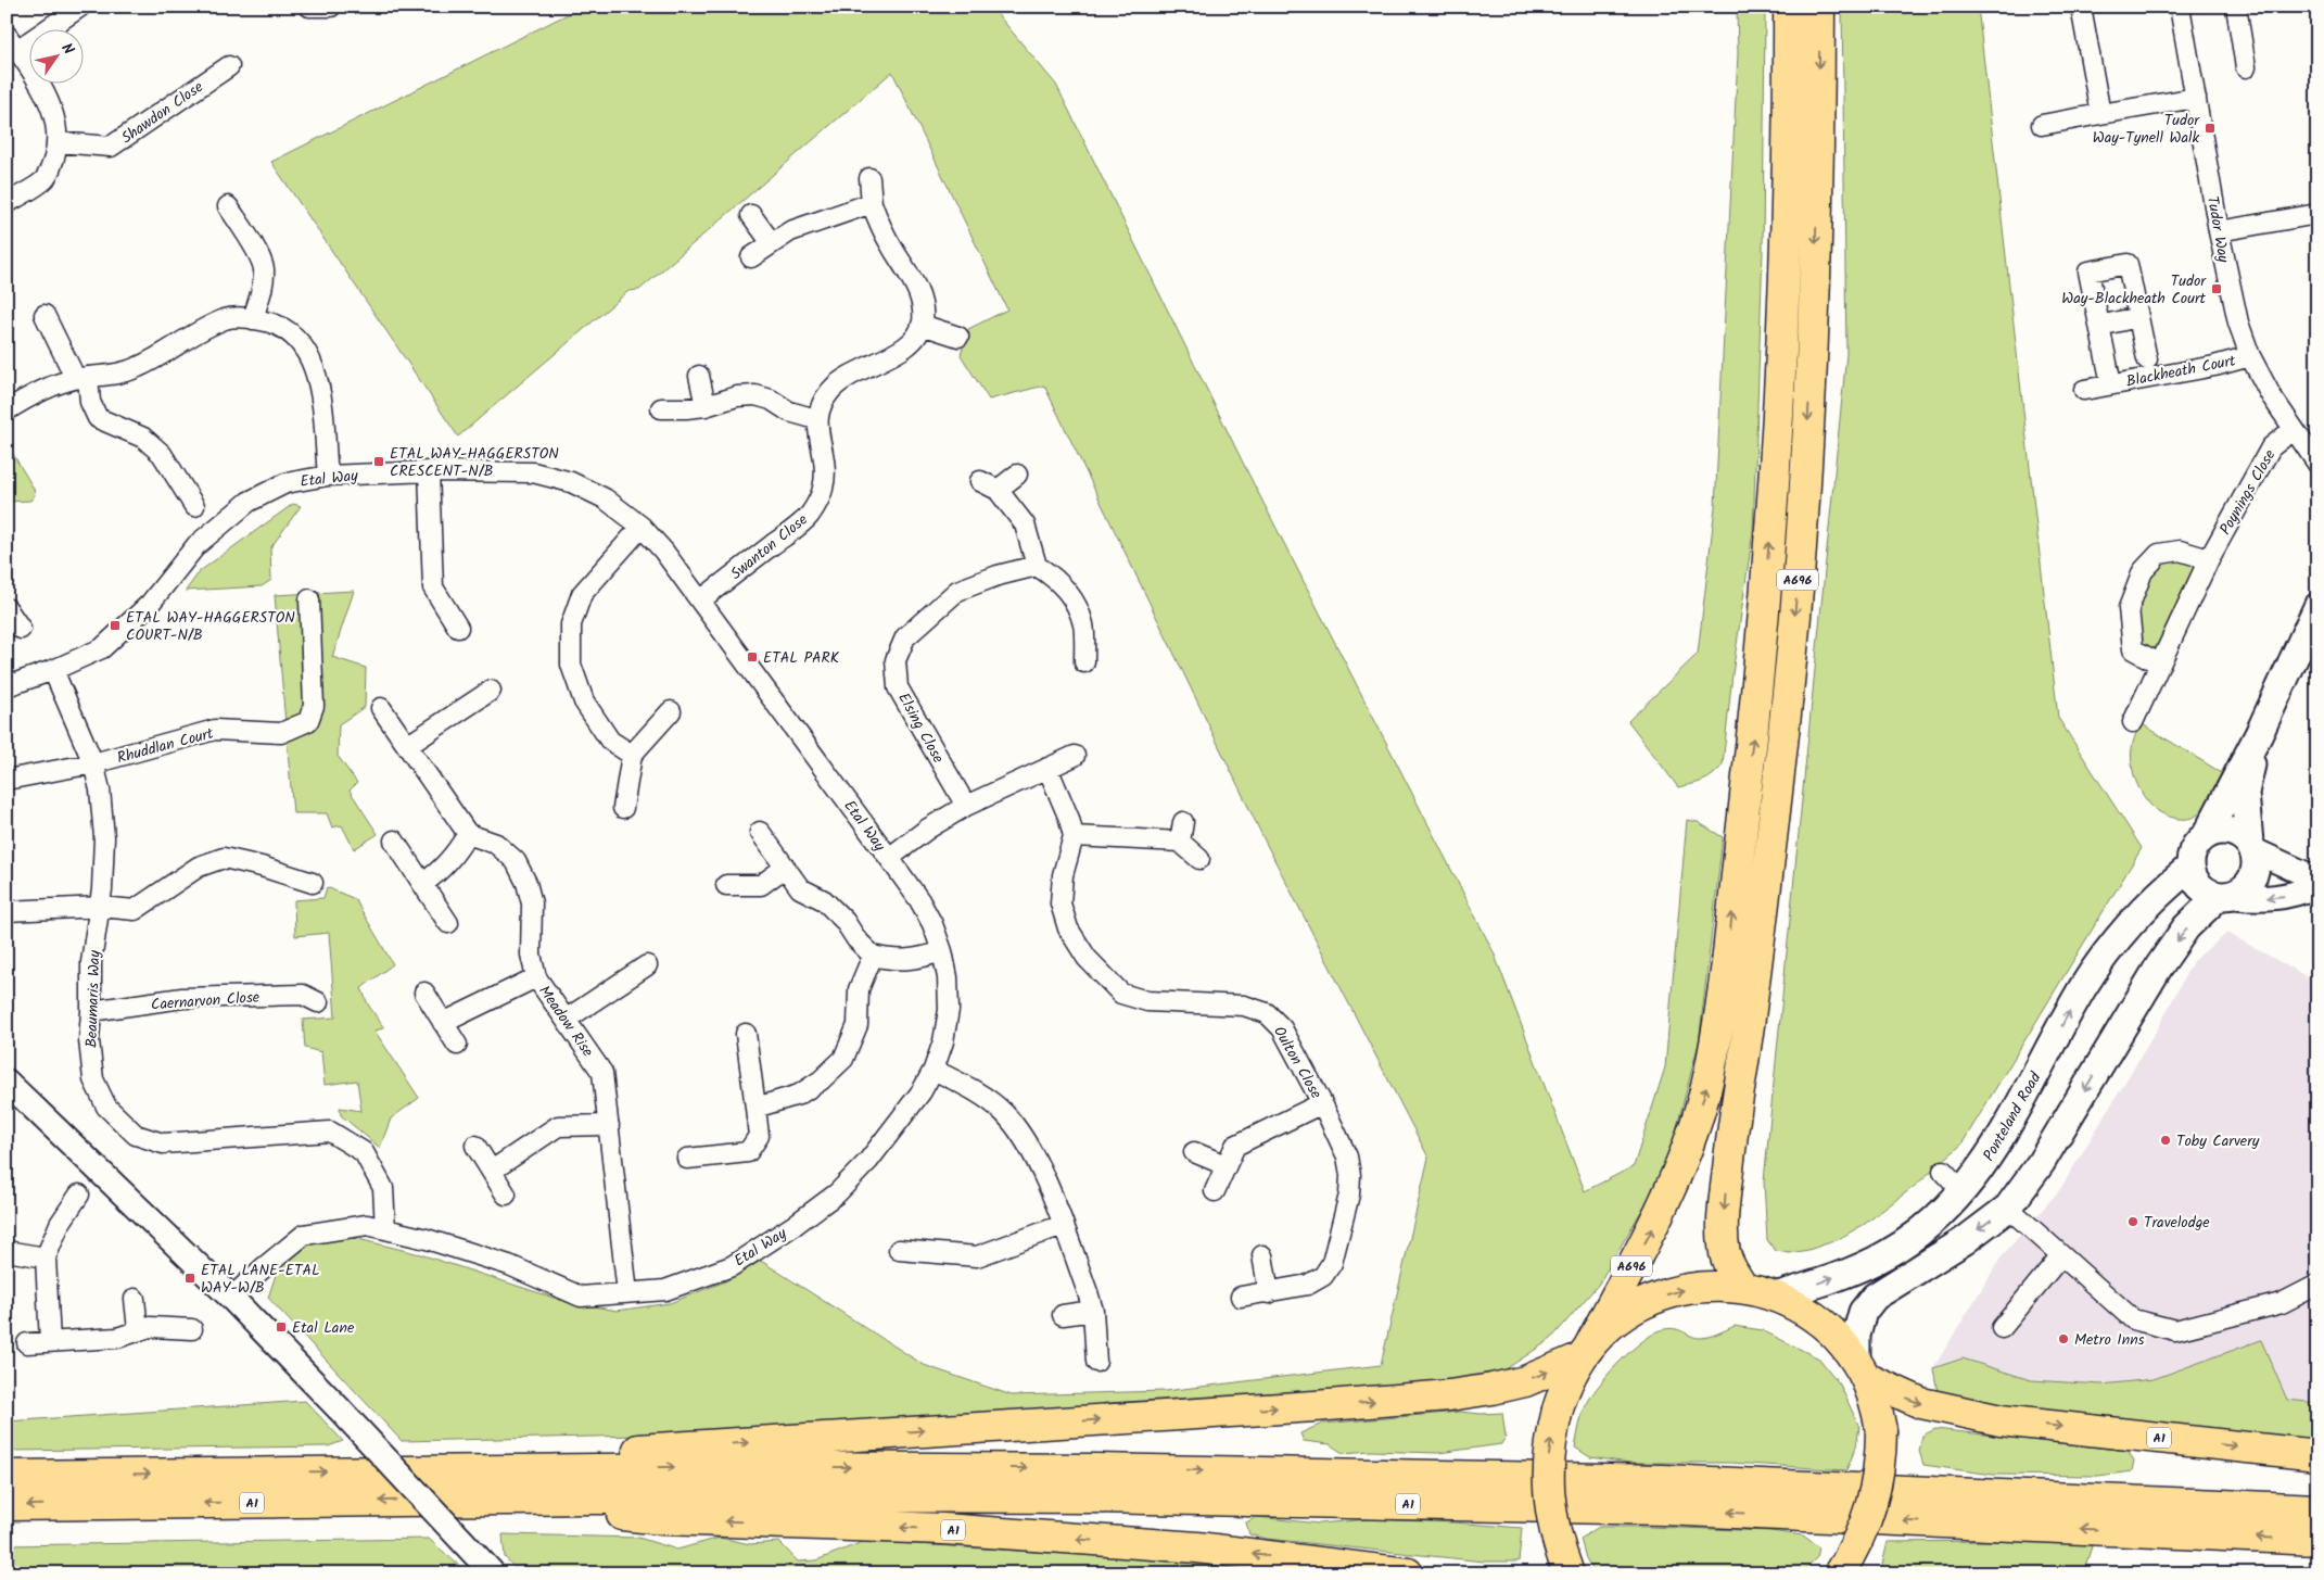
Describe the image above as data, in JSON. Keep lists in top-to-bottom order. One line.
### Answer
{"streets":{"highway":["A696","A1"],"main road":["Ponteland Road"],"street":["Shawdon Close","Tudor Way","Blackheath Court","Etal Way","Poynings Close","Swanton Close","Elsing Close","Rhuddlan Court","Beaumaris Way","Caernarvon Close","Meadow Rise","Oulton Close"]},"crossings":[["Tudor Way","Blackheath Court"],["Tudor Way","Poynings Close"],["Etal Way","Swanton Close"],["Etal Way","Beaumaris Way"],["Etal Way","Meadow Rise"],["A696","A1"],["Rhuddlan Court","Beaumaris Way"],["Beaumaris Way","Caernarvon Close"]],"places":{"transit":["Tudor Way-Tynell Walk","Tudor Way-Blackheath Court","ETAL WAY-HAGGERSTON CRESCENT-N/B","ETAL WAY-HAGGERSTON COURT-N/B","ETAL PARK","ETAL LANE-ETAL WAY-W/B","Etal Lane"],"other":["Toby Carvery","Travelodge","Metro Inns"]},"north":"top right"}
